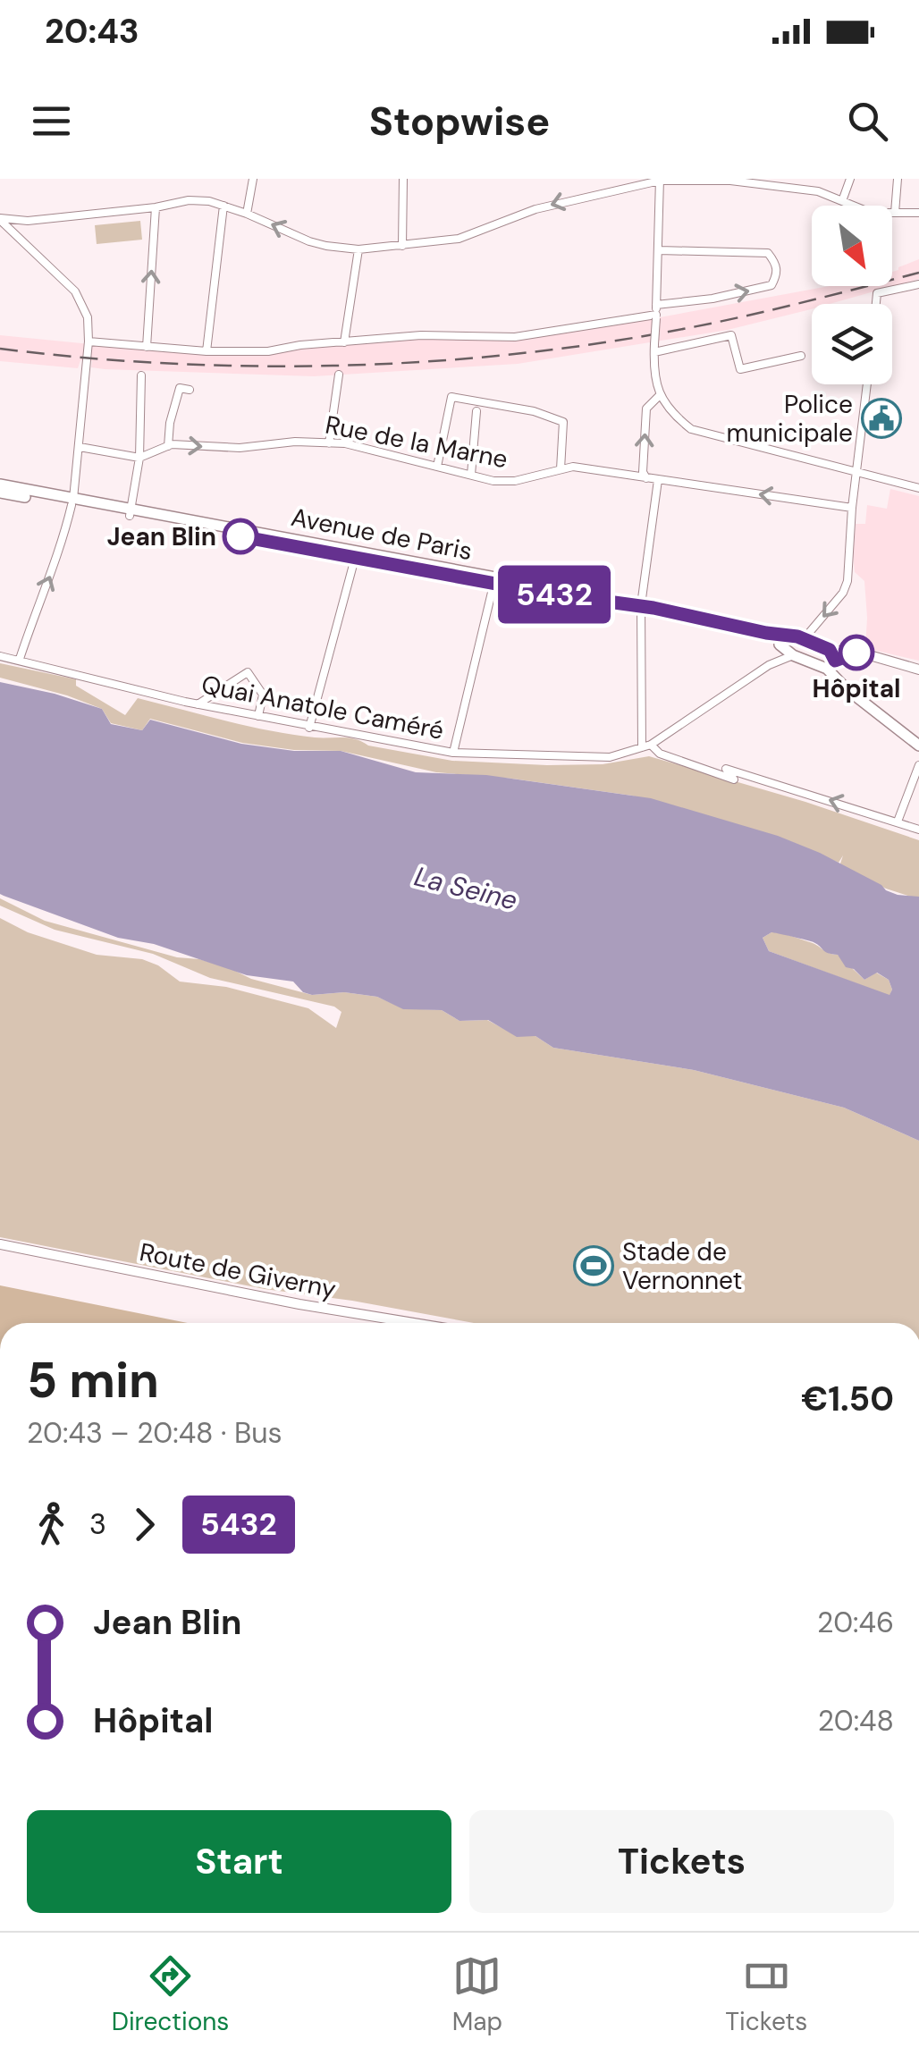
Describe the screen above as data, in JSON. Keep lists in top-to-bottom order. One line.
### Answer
{"streets":{"main road":["Avenue de Paris","Route de Giverny"],"street":["Rue de la Marne","Quai Anatole Caméré"]},"water":["La Seine"],"places":{"public building":["Police municipale"],"other":["Jean Blin","Hôpital"],"sports":["Stade de Vernonnet"]},"lines":["bus line 5432"],"north":"bottom right","page":{"status":"20:43","header":"Stopwise","on_map":"5432","heading":["5 min","20:43 – 20:48 · Bus","€1.50"],"legs":["3","5432"],"list":[{"name":"Jean Blin","value":"20:46"},{"name":"Hôpital","value":"20:48"}],"buttons":["Start","Tickets"],"tabs":["Directions","Map","Tickets"]}}
